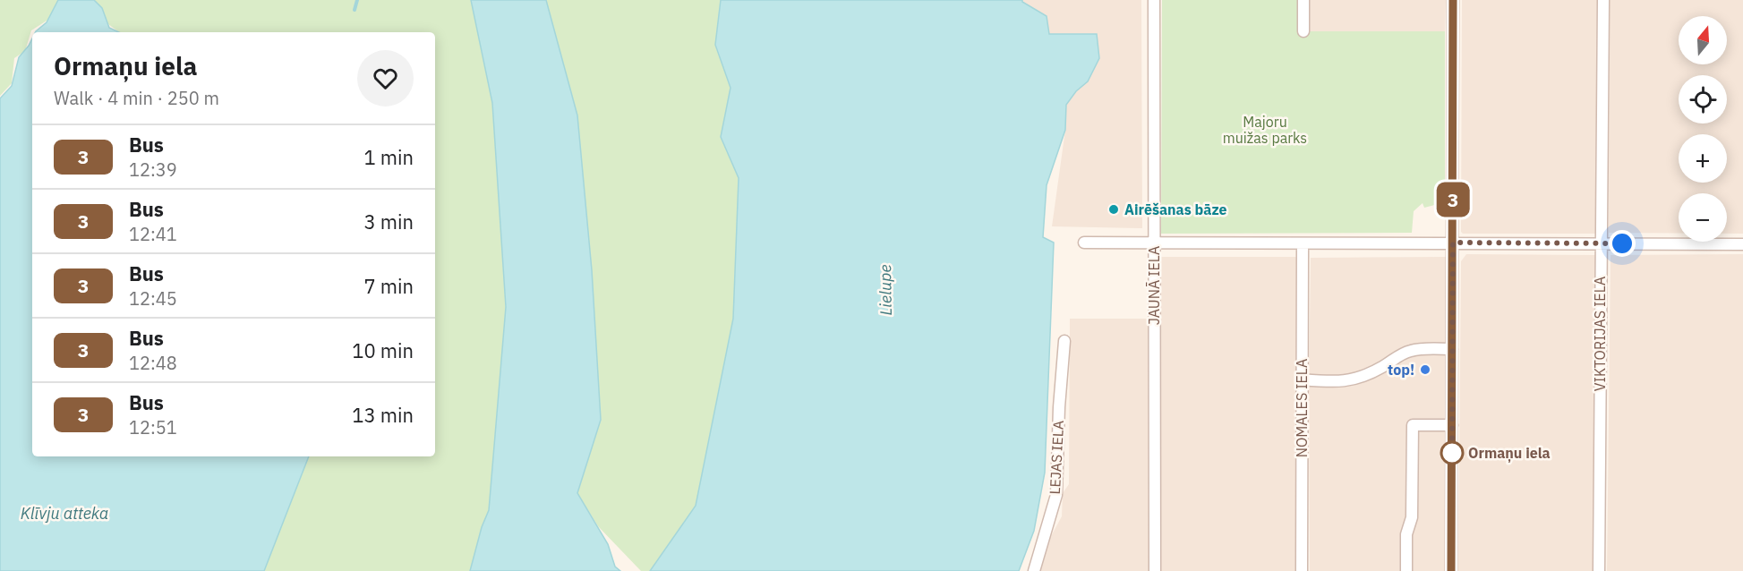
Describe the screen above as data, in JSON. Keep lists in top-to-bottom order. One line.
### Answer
{"streets":{"street":["JAUNĀ IELA","VIKTORIJAS IELA","NOMALES IELA","LEJAS IELA"]},"water":["Lielupe","Klīvju atteka"],"parks":["Majoru muižas parks"],"places":["Airēšanas bāze","top!","Ormaņu iela"],"lines":["bus line 3"],"north":"top","page":{"on_map":"3","map_buttons":["+","−"],"heading":["Ormaņu iela","Walk · 4 min · 250 m"],"list":[{"mark":"3","name":"Bus","note":"12:39","value":"1 min"},{"mark":"3","name":"Bus","note":"12:41","value":"3 min"},{"mark":"3","name":"Bus","note":"12:45","value":"7 min"},{"mark":"3","name":"Bus","note":"12:48","value":"10 min"},{"mark":"3","name":"Bus","note":"12:51","value":"13 min"}]}}
